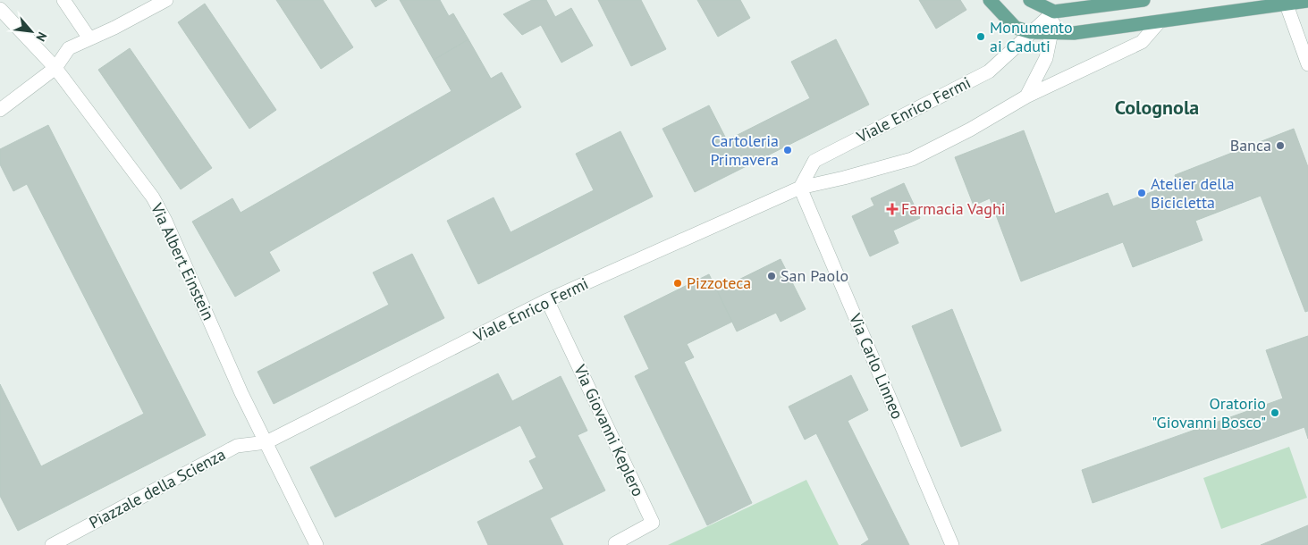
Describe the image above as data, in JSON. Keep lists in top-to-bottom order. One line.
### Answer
{"streets":{"street":["Viale Enrico Fermi","Via Albert Einstein","Via Carlo Linneo","Via Giovanni Keplero","Piazzale della Scienza"]},"crossings":[["Viale Enrico Fermi","Via Albert Einstein"],["Viale Enrico Fermi","Via Carlo Linneo"],["Viale Enrico Fermi","Via Giovanni Keplero"],["Viale Enrico Fermi","Piazzale della Scienza"],["Via Albert Einstein","Piazzale della Scienza"]],"districts":["Colognola"],"places":{"other":["Monumento ai Caduti","Banca","Cartoleria Primavera","Atelier della Bicicletta","San Paolo","Pizzoteca","Oratorio \"Giovanni Bosco\""],"health":["Farmacia Vaghi"]},"north":"bottom right"}
